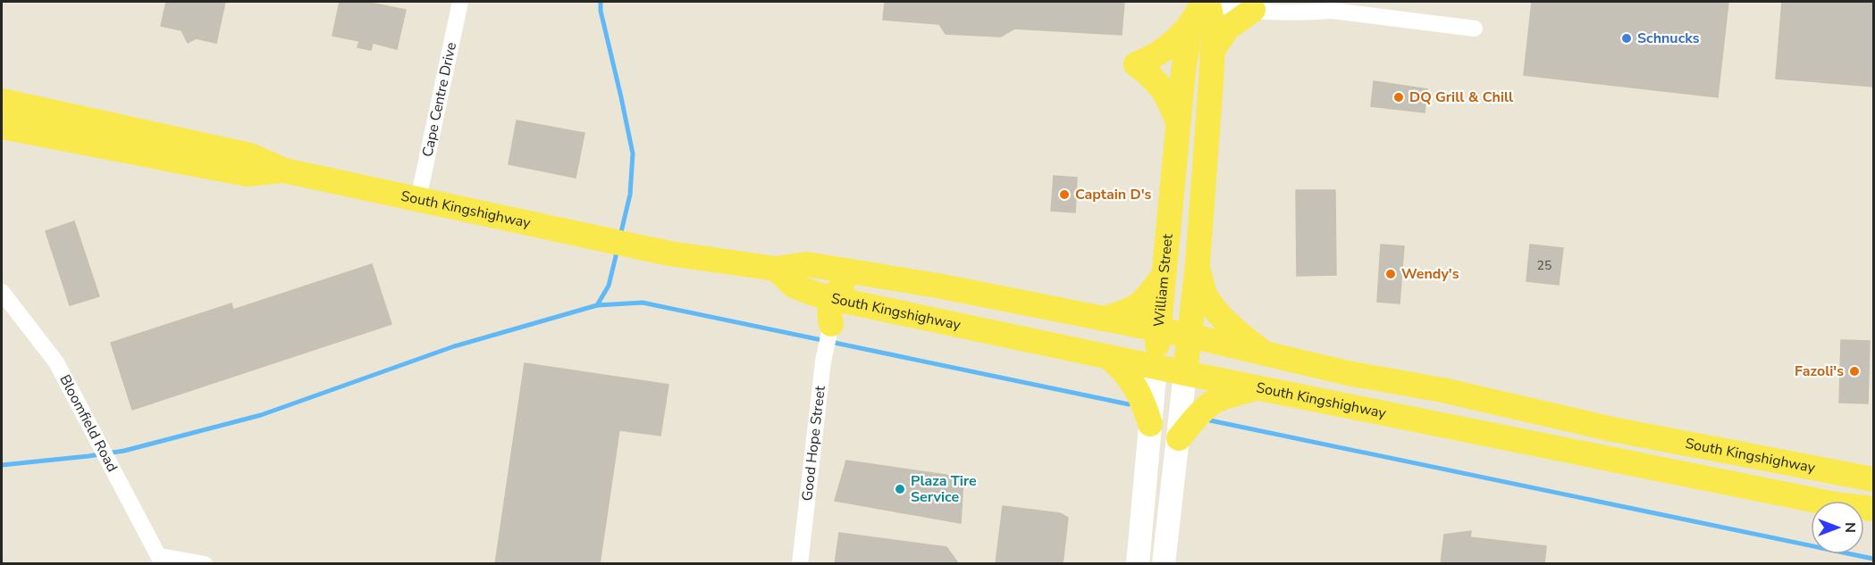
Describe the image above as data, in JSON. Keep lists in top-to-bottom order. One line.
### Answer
{"streets":{"main road":["South Kingshighway","William Street"],"street":["Cape Centre Drive","Bloomfield Road","Good Hope Street"]},"crossings":[["Cape Centre Drive","South Kingshighway"],["South Kingshighway","William Street"]],"places":["Schnucks","DQ Grill & Chill","Captain D's","Wendy's","Fazoli's","Plaza Tire Service"],"house_numbers":["25"],"north":"right"}
